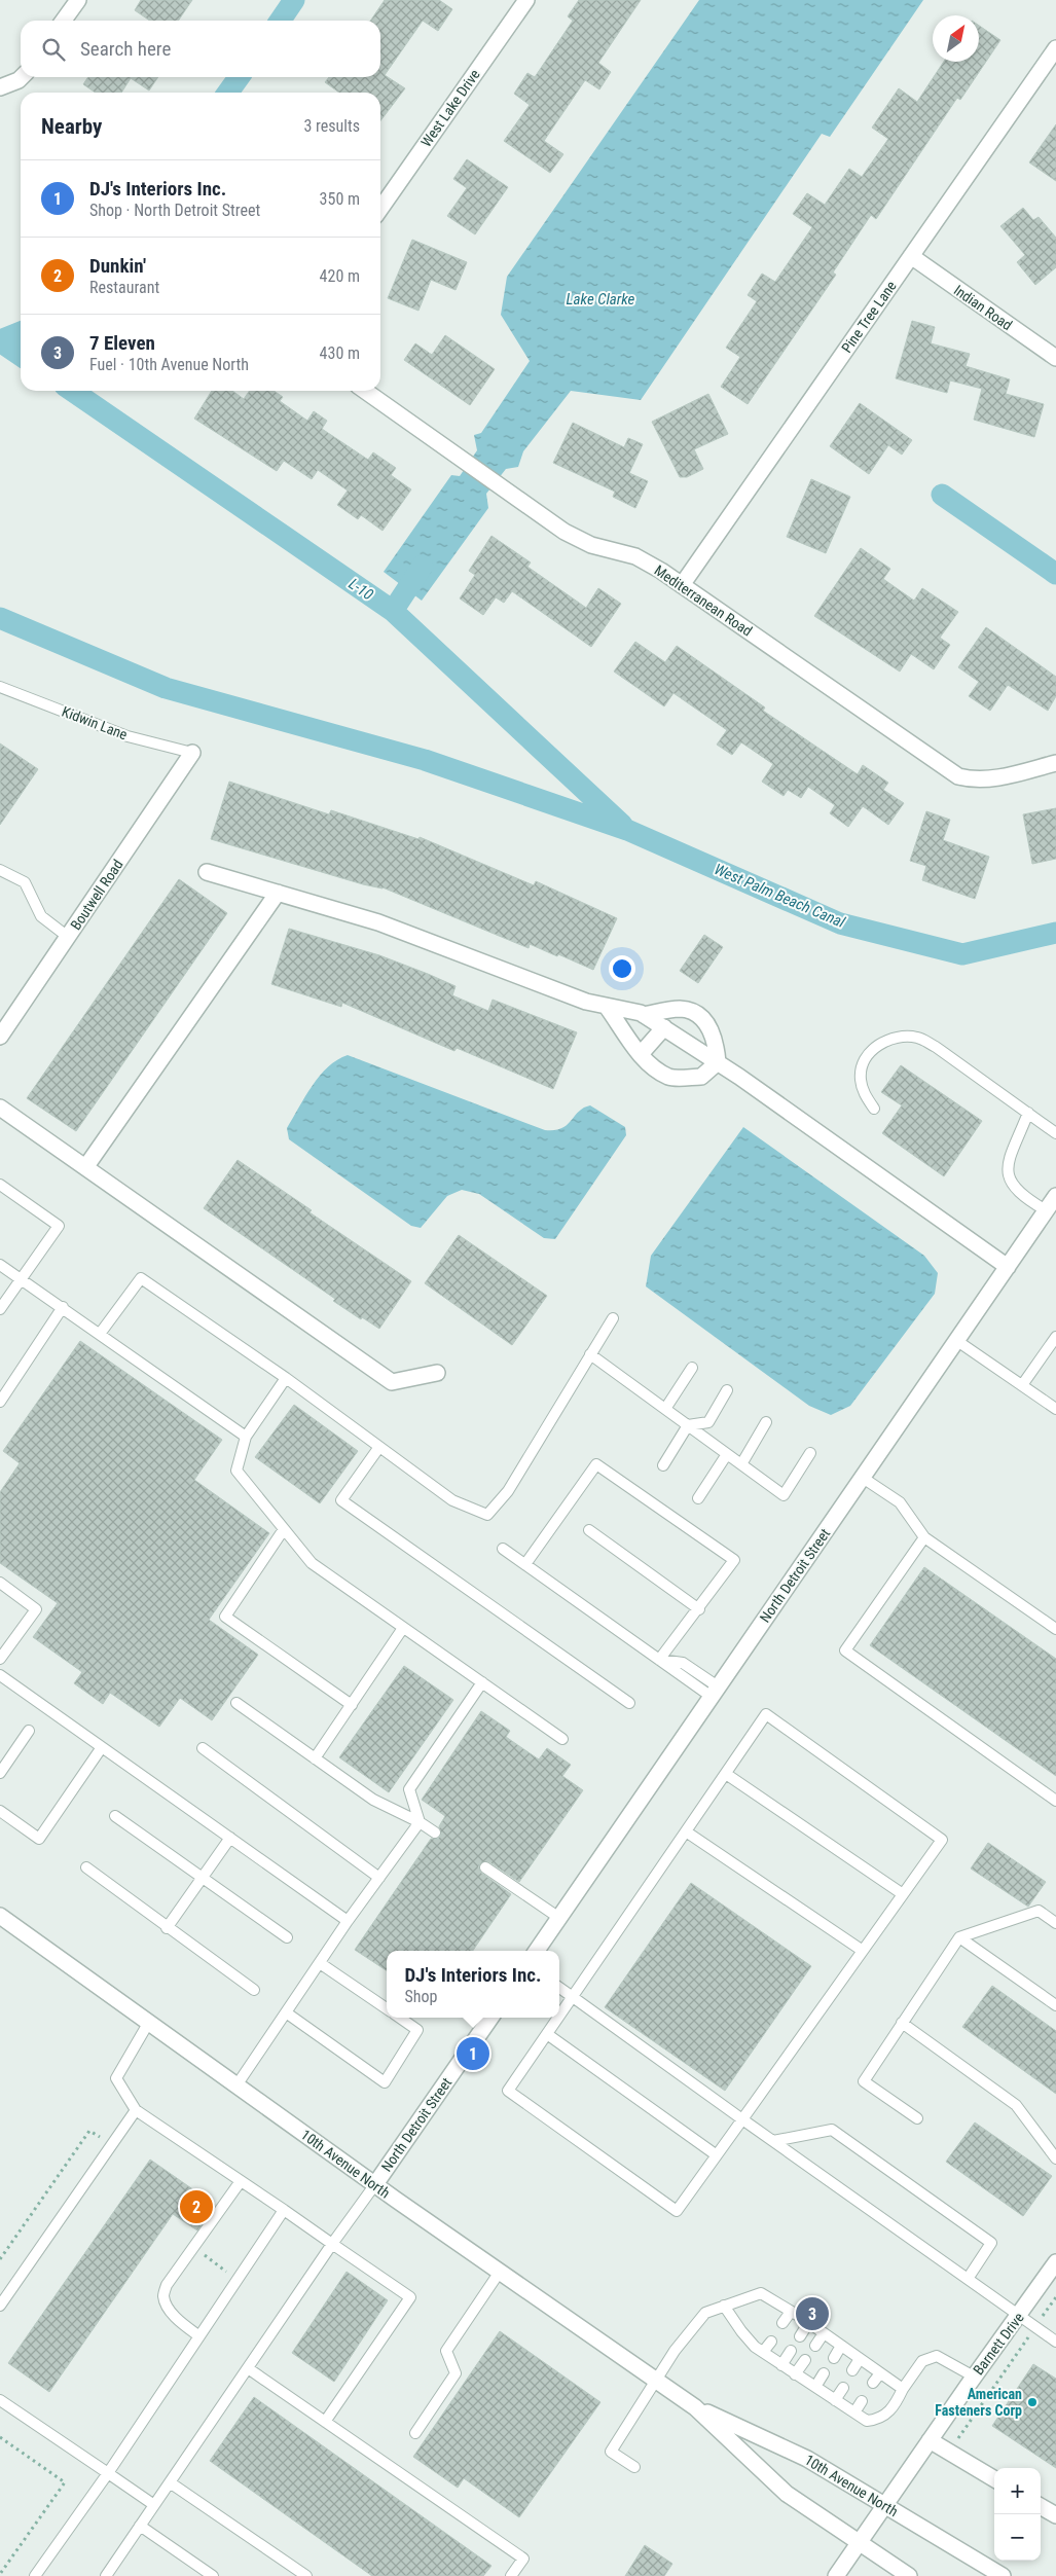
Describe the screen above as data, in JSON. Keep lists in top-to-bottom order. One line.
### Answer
{"streets":{"street":["West Lake Drive","Indian Road","Pine Tree Lane","Mediterranean Road","Boutwell Road","North Detroit Street","10th Avenue North","Barnett Drive"],"lane":["Kidwin Lane"]},"crossings":[["Indian Road","Pine Tree Lane"],["Pine Tree Lane","Mediterranean Road"],["Kidwin Lane","Boutwell Road"],["North Detroit Street","10th Avenue North"],["10th Avenue North","Barnett Drive"]],"water":["Lake Clarke","L-10","West Palm Beach Canal"],"places":["American Fasteners Corp"],"north":"top right","page":{"search":"Search here","heading":["Nearby","3 results"],"list":[{"mark":"1","name":"DJ's Interiors Inc.","note":"Shop · North Detroit Street","value":"350 m"},{"mark":"2","name":"Dunkin'","note":"Restaurant","value":"420 m"},{"mark":"3","name":"7 Eleven","note":"Fuel · 10th Avenue North","value":"430 m"}],"popup":["DJ's Interiors Inc.","Shop"],"pins":["1","2","3"],"map_buttons":["+","−"]}}
